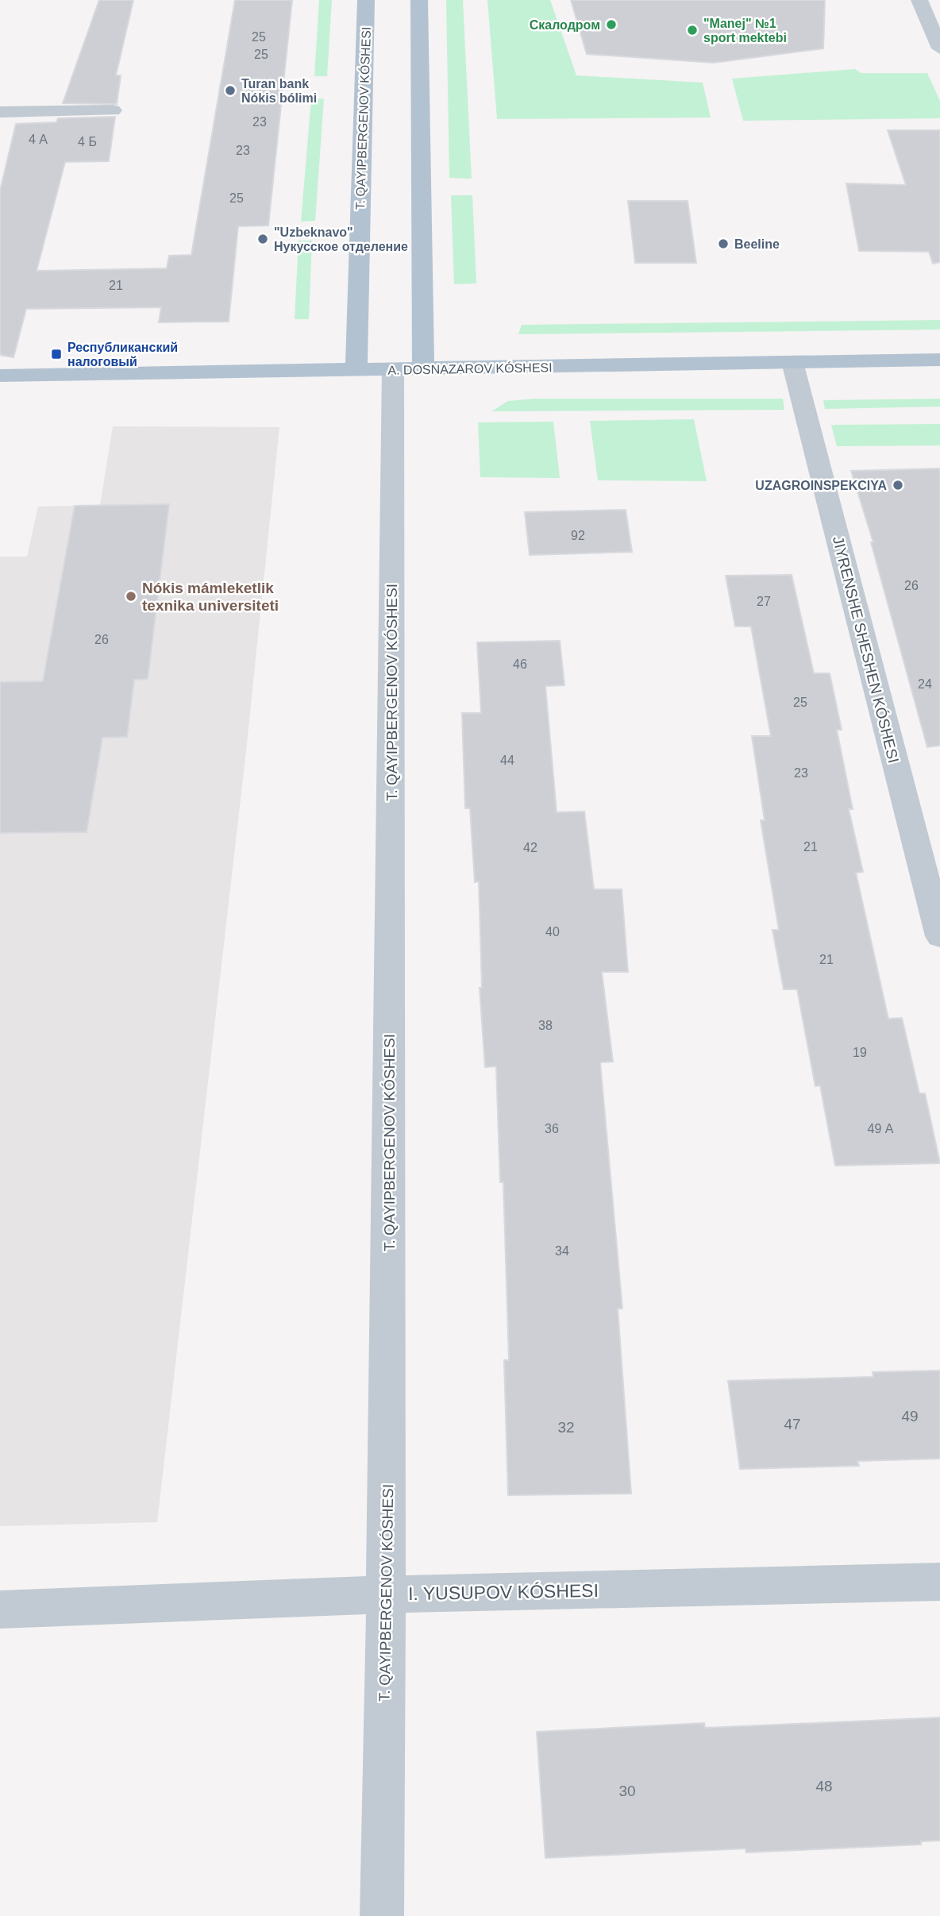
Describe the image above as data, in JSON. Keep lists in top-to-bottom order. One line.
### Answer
{"streets":{"main road":["A. DOSNAZAROV KÓSHESI"],"street":["JIYRENSHE SHESHEN KÓSHESI","I. YUSUPOV KÓSHESI"]},"crossings":[["A. DOSNAZAROV KÓSHESI","JIYRENSHE SHESHEN KÓSHESI"]],"places":{"other":["Скалодром","\"Manej\" №1 sport mektebi","Turan bank Nókis bólimi","\"Uzbeknavo\" Нукусское отделение","Beeline","UZAGROINSPEKCIYA","Nókis mámleketlik texnika universiteti"],"transit":["Республиканский налоговый"]},"house_numbers":["25","25","23","4 А","4 Б","23","25","21","92","26","27","26","46","24","25","44","23","21","42","40","21","38","19","36","49 А","34","49","47","32","48","30"]}
